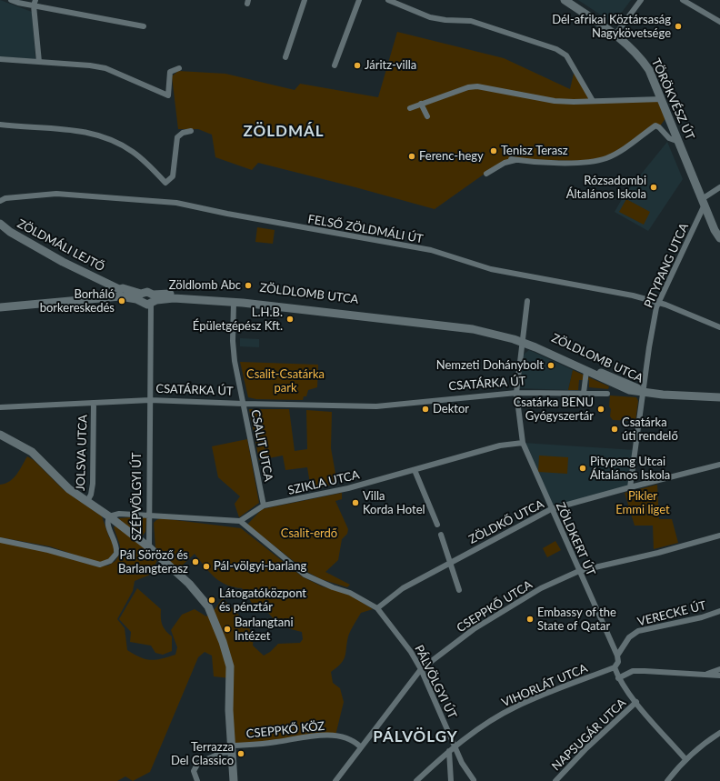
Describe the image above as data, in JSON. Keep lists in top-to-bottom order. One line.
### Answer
{"streets":{"street":["TÖRÖKVÉSZ ÚT","FELSŐ ZÖLDMÁLI ÚT","ZÖLDMÁLI LEJTŐ","PITYPANG UTCA","ZÖLDLOMB UTCA","CSATÁRKA ÚT","CSALIT UTCA","JOLSVA UTCA","SZIKLA UTCA","SZÉPVÖLGYI ÚT","ZÖLDKŐ UTCA","ZÖLDKERT ÚT","CSEPPKŐ UTCA","VERECKE ÚT","PÁLVÖLGYI ÚT","VIHORLÁT UTCA","CSEPPKŐ KÖZ","NAPSUGÁR UTCA"]},"crossings":[["TÖRÖKVÉSZ ÚT","PITYPANG UTCA"],["FELSŐ ZÖLDMÁLI ÚT","PITYPANG UTCA"],["PITYPANG UTCA","ZÖLDLOMB UTCA"],["PITYPANG UTCA","ZÖLDKŐ UTCA"],["ZÖLDLOMB UTCA","CSALIT UTCA"],["ZÖLDLOMB UTCA","SZÉPVÖLGYI ÚT"],["ZÖLDLOMB UTCA","ZÖLDKERT ÚT"],["CSATÁRKA ÚT","CSALIT UTCA"],["CSATÁRKA ÚT","JOLSVA UTCA"],["CSATÁRKA ÚT","SZÉPVÖLGYI ÚT"],["CSATÁRKA ÚT","ZÖLDKERT ÚT"],["CSALIT UTCA","SZIKLA UTCA"],["SZIKLA UTCA","ZÖLDKERT ÚT"],["SZIKLA UTCA","PÁLVÖLGYI ÚT"],["SZÉPVÖLGYI ÚT","CSEPPKŐ KÖZ"],["ZÖLDKŐ UTCA","ZÖLDKERT ÚT"],["ZÖLDKŐ UTCA","PÁLVÖLGYI ÚT"],["ZÖLDKERT ÚT","CSEPPKŐ UTCA"],["ZÖLDKERT ÚT","VERECKE ÚT"],["CSEPPKŐ UTCA","PÁLVÖLGYI ÚT"],["CSEPPKŐ UTCA","CSEPPKŐ KÖZ"],["PÁLVÖLGYI ÚT","VIHORLÁT UTCA"]],"districts":["ZÖLDMÁL","PÁLVÖLGY"],"parks":["Csalit-Csatárka park","Pikler Emmi liget","Csalit-erdő"],"places":["Dél-afrikai Köztársaság Nagykövetsége","Járitz-villa","Tenisz Terasz","Ferenc-hegy","Rózsadombi Általános Iskola","Zöldlomb Abc","Borháló borkereskedés","L.H.B. Épületgépész Kft.","Nemzeti Dohánybolt","Dektor","Csatárka BENU Gyógyszertár","Csatárka úti rendelő","Pitypang Utcai Általános Iskola","Villa Korda Hotel","Pál Söröző és Barlangterasz","Pál-völgyi-barlang","Látogatóközpont és pénztár","Embassy of the State of Qatar","Barlangtani Intézet","Terrazza Del Classico"]}
